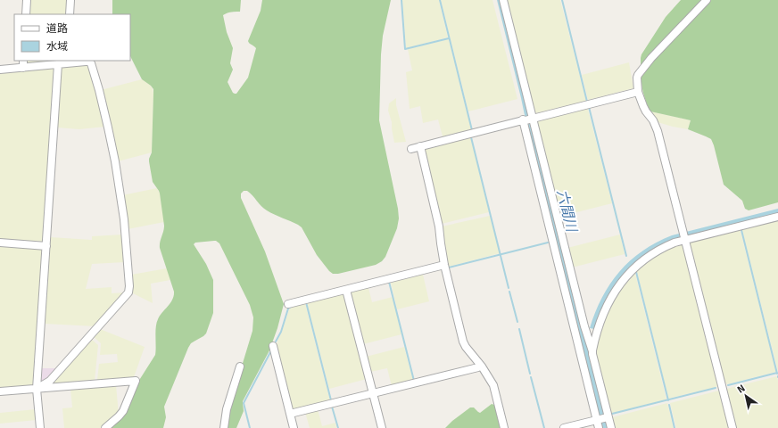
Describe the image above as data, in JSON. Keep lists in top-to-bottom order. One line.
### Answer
{"water":["六間川"],"legend":["道路","水域"],"north":"top left"}
